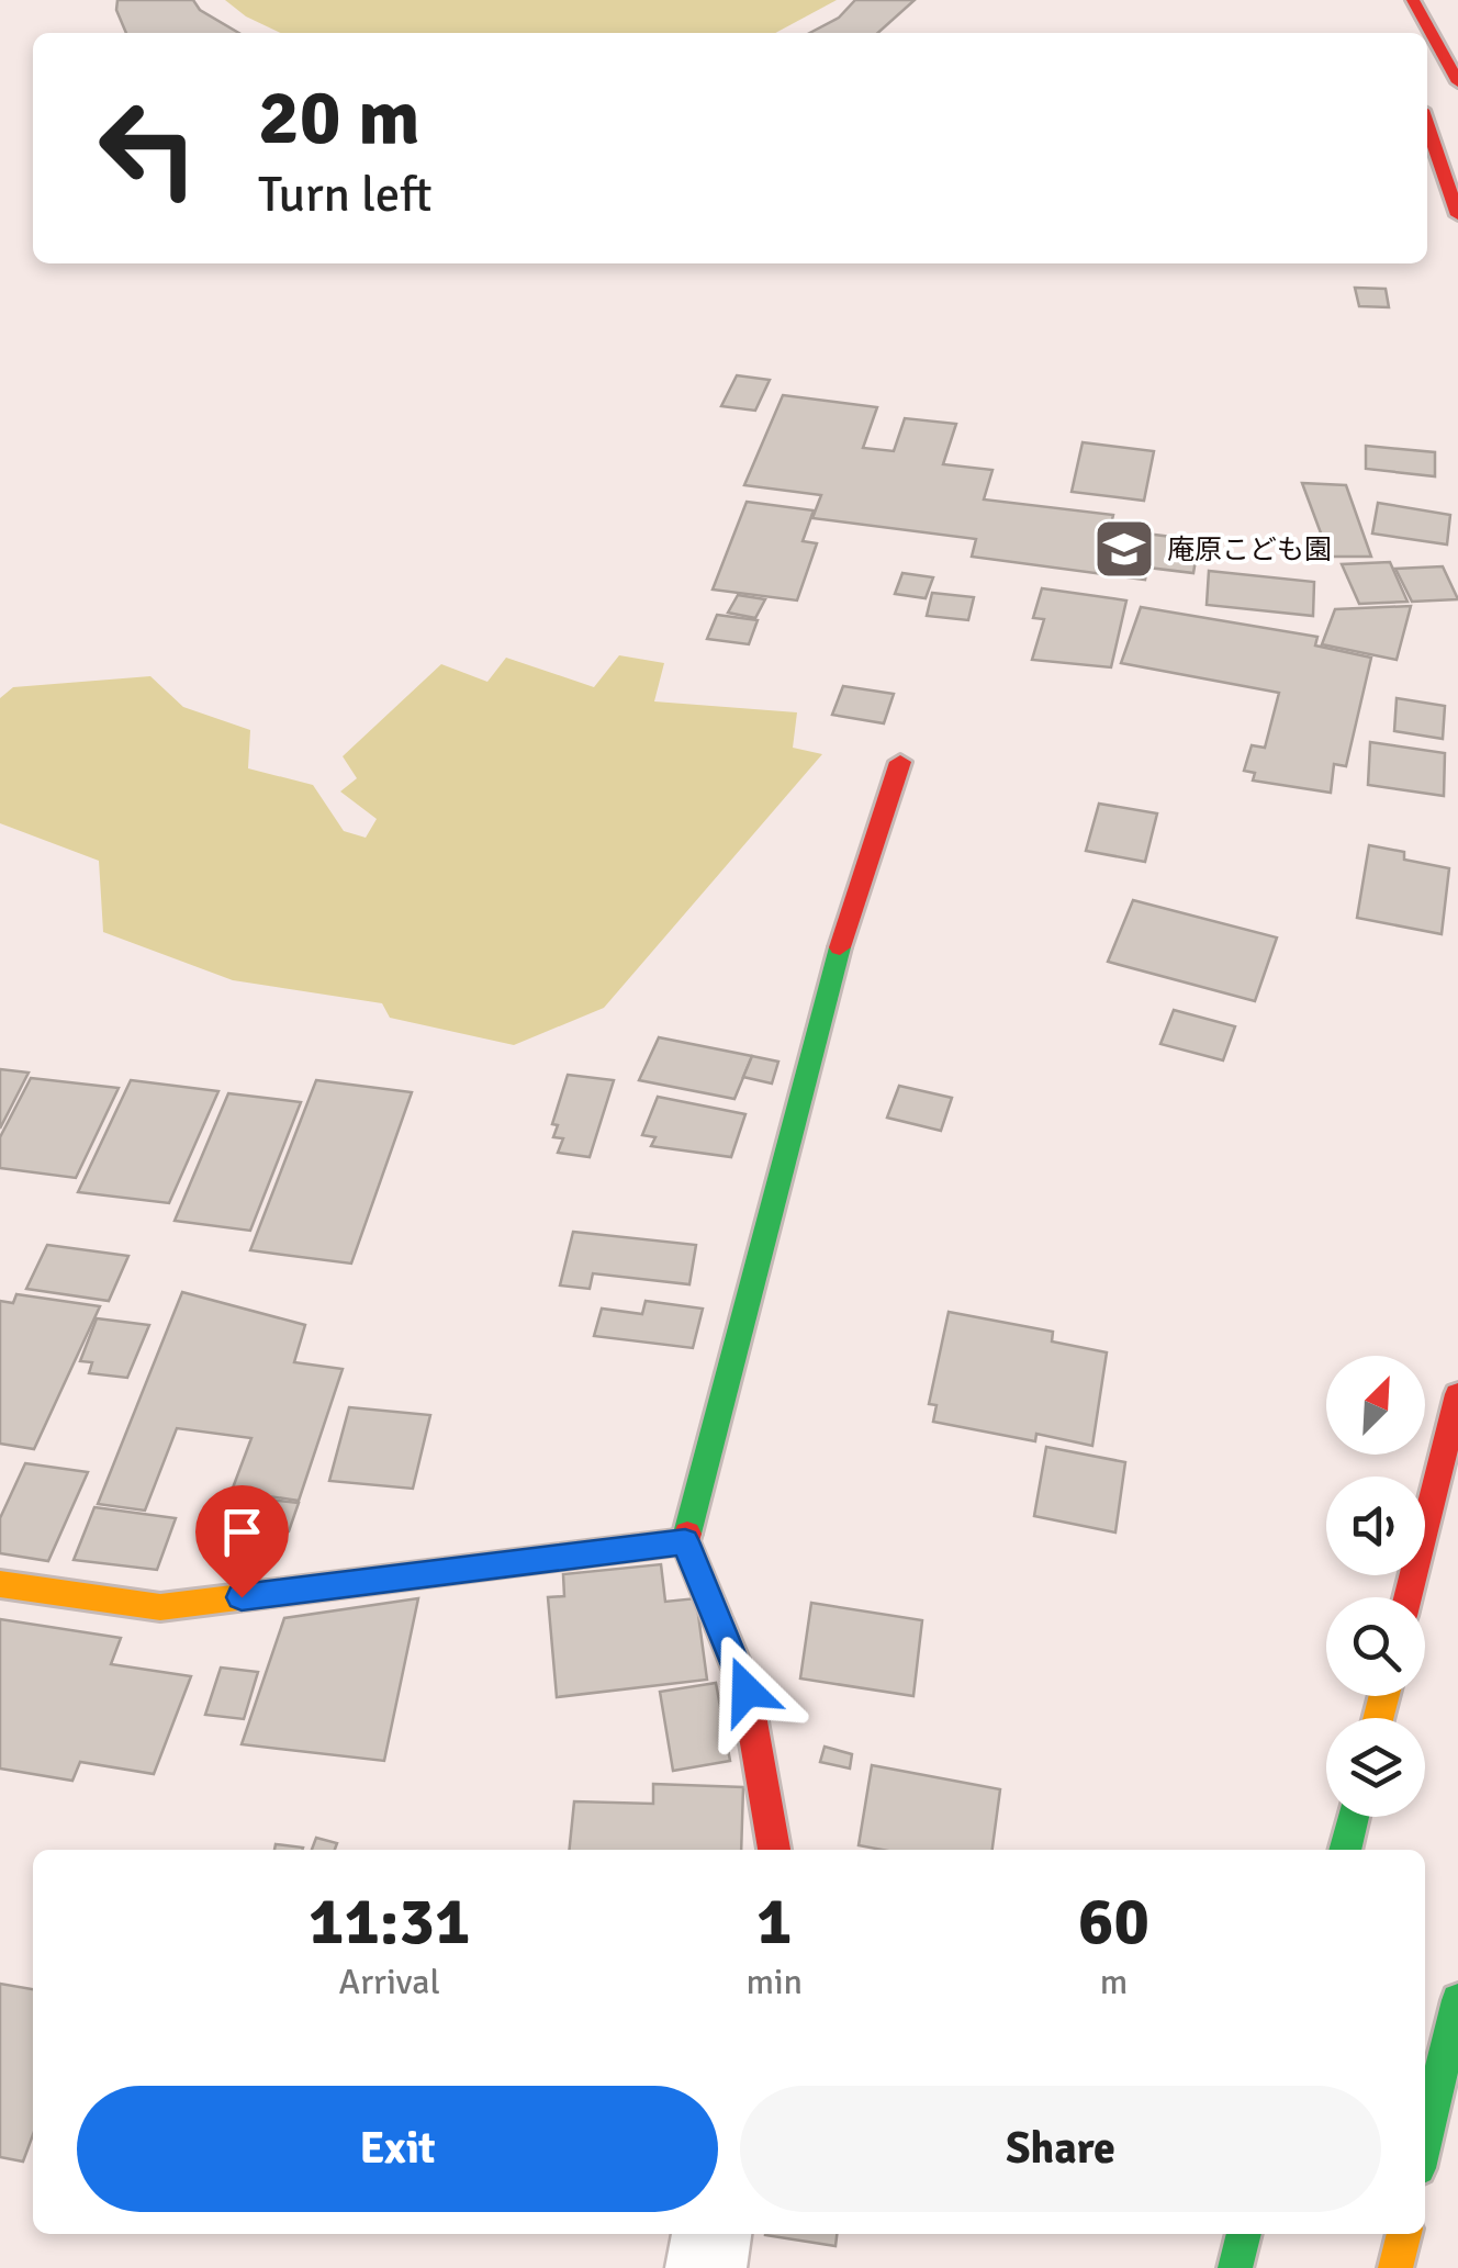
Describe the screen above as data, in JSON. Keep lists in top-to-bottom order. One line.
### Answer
{"places":{"school or university":["庵原こども園"]},"north":"top right","page":{"turn":["20 m","Turn left"],"eta":["11:31","Arrival","1","min","60","m"],"buttons":["Exit","Share"]}}
